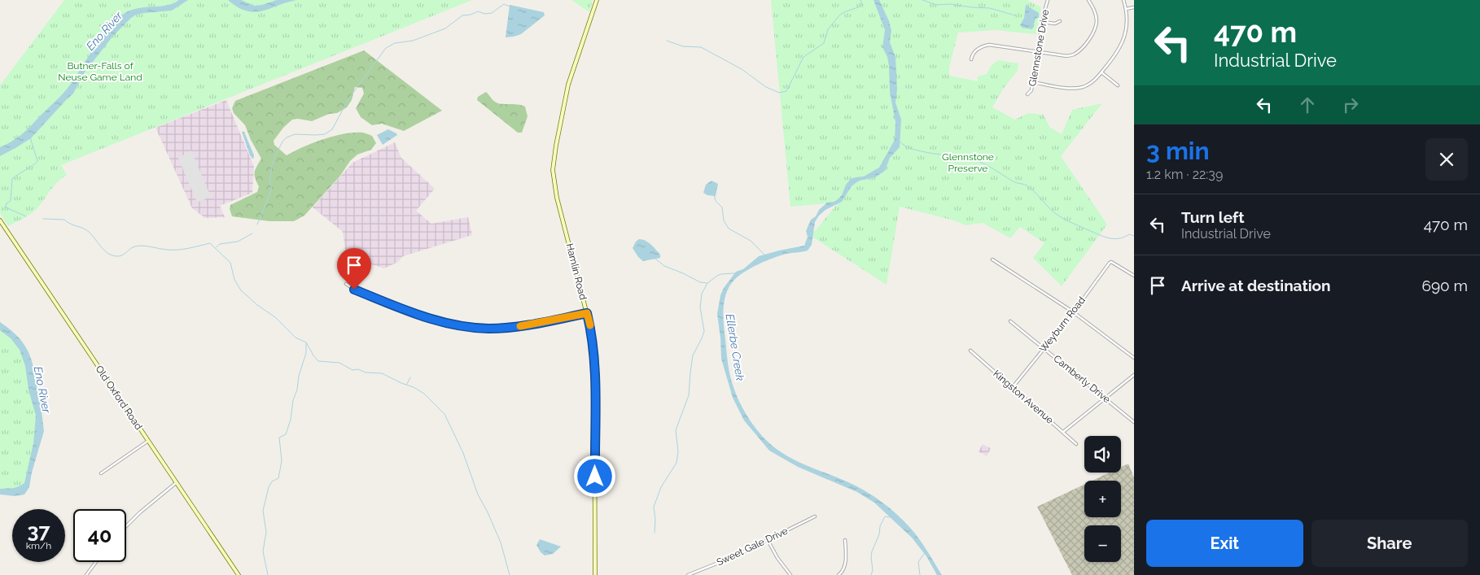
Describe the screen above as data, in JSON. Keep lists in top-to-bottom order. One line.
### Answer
{"streets":{"street":["Glennstone Drive","Hamlin Road","Weyburn Road","Camberly Drive","Kingston Avenue","Old Oxford Road","Sweet Gale Drive"]},"crossings":[["Weyburn Road","Camberly Drive"],["Weyburn Road","Kingston Avenue"]],"water":["Eno River","Ellerbe Creek"],"parks":["Butner-Falls of Neuse Game Land","Glennstone Preserve"],"page":{"turn":["470 m","Industrial Drive"],"heading":["3 min","1.2 km · 22:39"],"list":[{"name":"Turn left","note":"Industrial Drive","value":"470 m"},{"name":"Arrive at destination","value":"690 m"}],"map_buttons":["+","−"],"speed":"37 km/h","limit":"40","buttons":["Exit","Share"]}}
